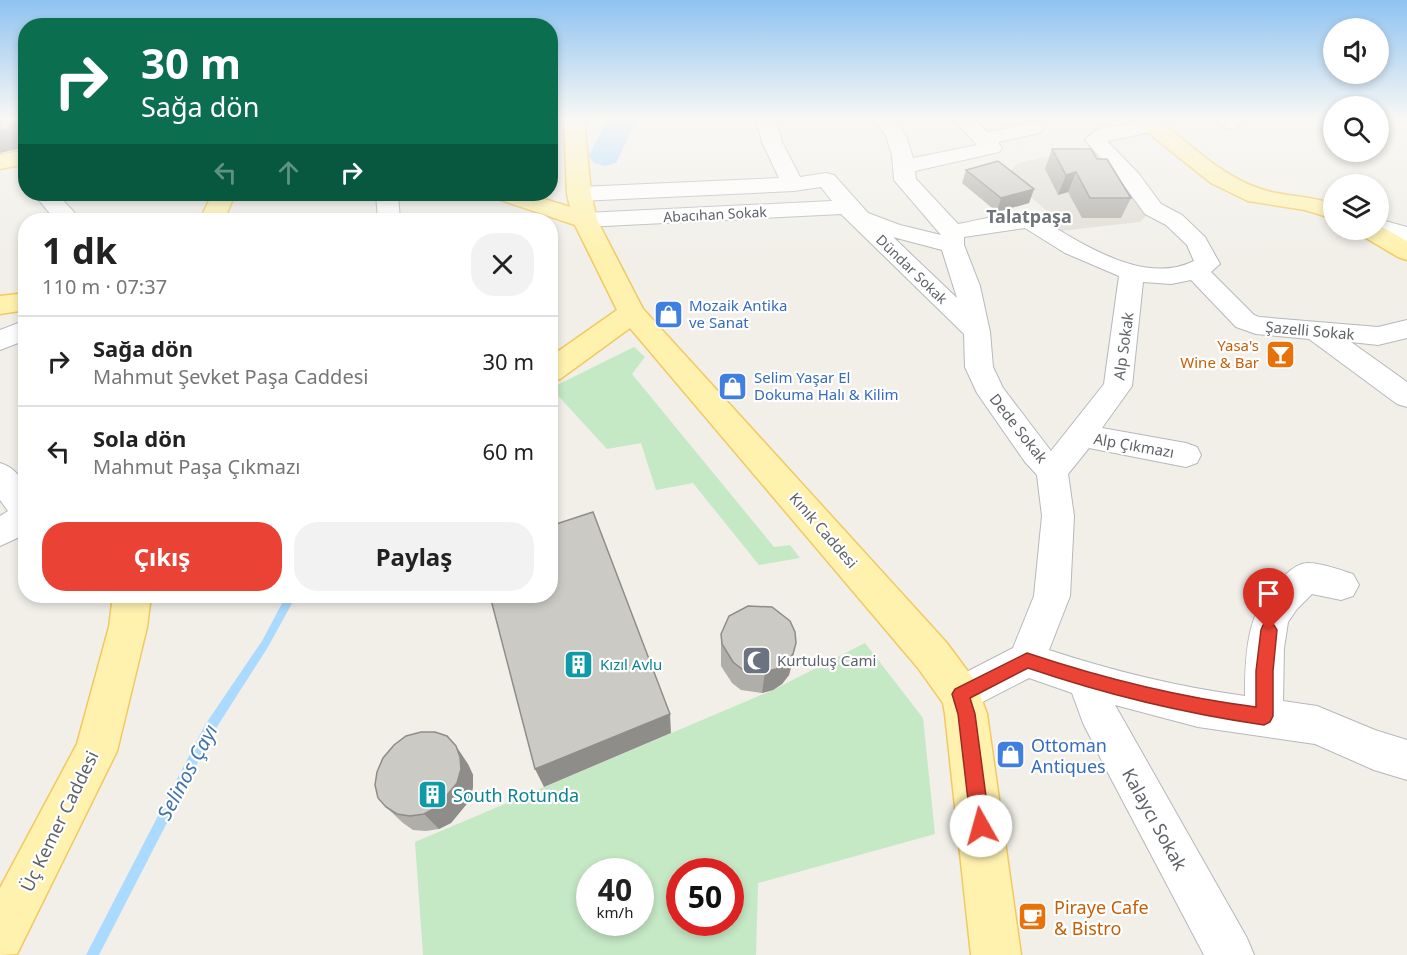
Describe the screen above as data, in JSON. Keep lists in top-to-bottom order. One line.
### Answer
{"streets":{"main road":["Kınık Caddesi","Üç Kemer Caddesi"],"street":["Abacıhan Sokak","Dündar Sokak","Şazelli Sokak","Alp Sokak","Dede Sokak","Alp Çıkmazı","Kalaycı Sokak"]},"crossings":[["Abacıhan Sokak","Dündar Sokak"],["Abacıhan Sokak","Kınık Caddesi"],["Dündar Sokak","Dede Sokak"],["Alp Sokak","Dede Sokak"],["Alp Sokak","Alp Çıkmazı"]],"districts":["Talatpaşa"],"water":["Selinos Çayı"],"places":{"shop":["Mozaik Antika ve Sanat","Selim Yaşar El Dokuma Halı & Kilim","Ottoman Antiques"],"bar":["Yasa's Wine & Bar"],"mosque":["Kurtuluş Cami"],"building":["Kızıl Avlu","South Rotunda"],"cafe":["Piraye Cafe & Bistro"]},"page":{"turn":["30 m","Sağa dön"],"heading":["1 dk","110 m · 07:37"],"list":[{"name":"Sağa dön","note":"Mahmut Şevket Paşa Caddesi","value":"30 m"},{"name":"Sola dön","note":"Mahmut Paşa Çıkmazı","value":"60 m"}],"buttons":["Çıkış","Paylaş"],"speed":"40 km/h","limit":"50"}}
